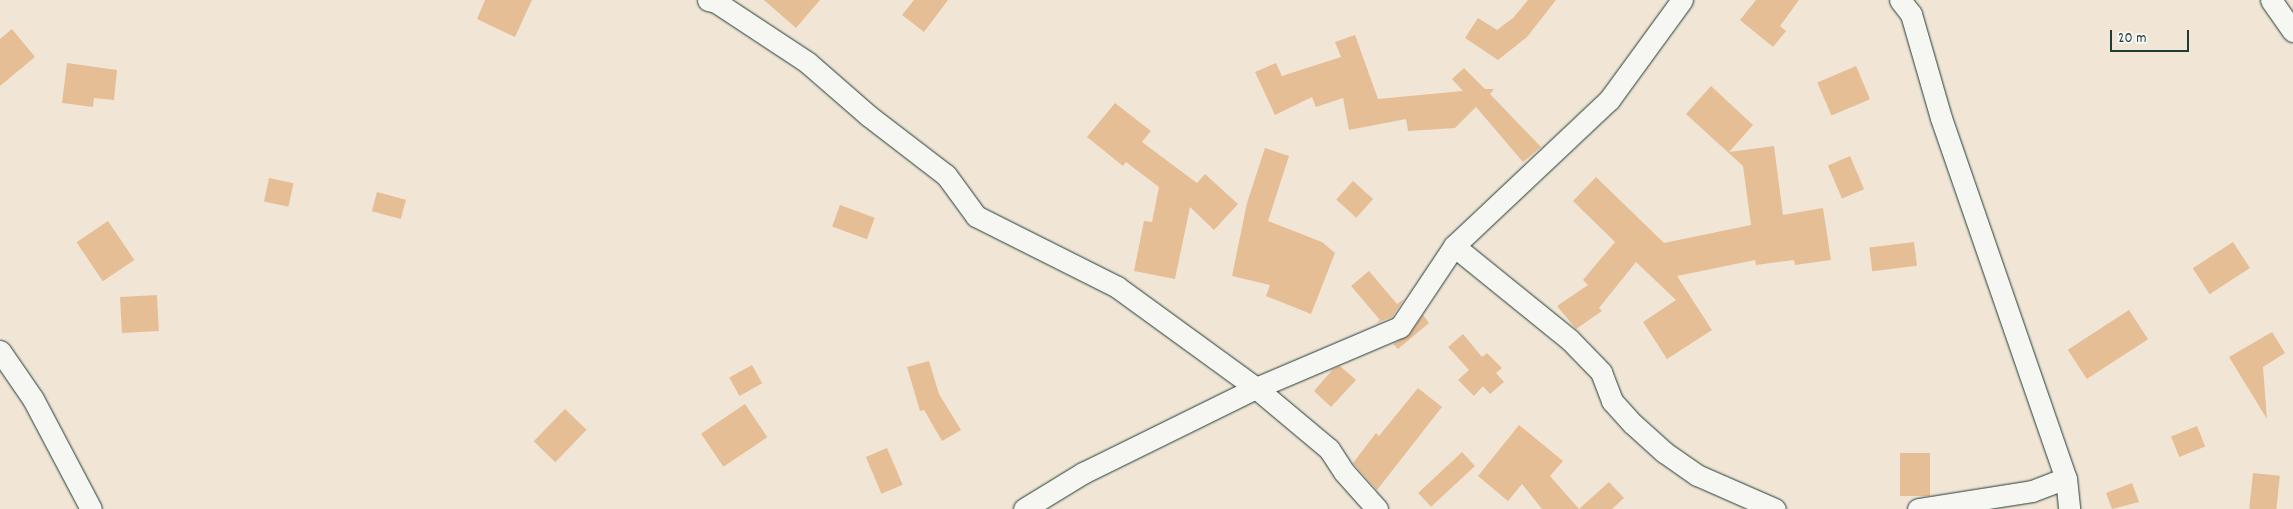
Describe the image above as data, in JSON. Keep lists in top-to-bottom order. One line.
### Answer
{"scale_bar":"20 m"}
